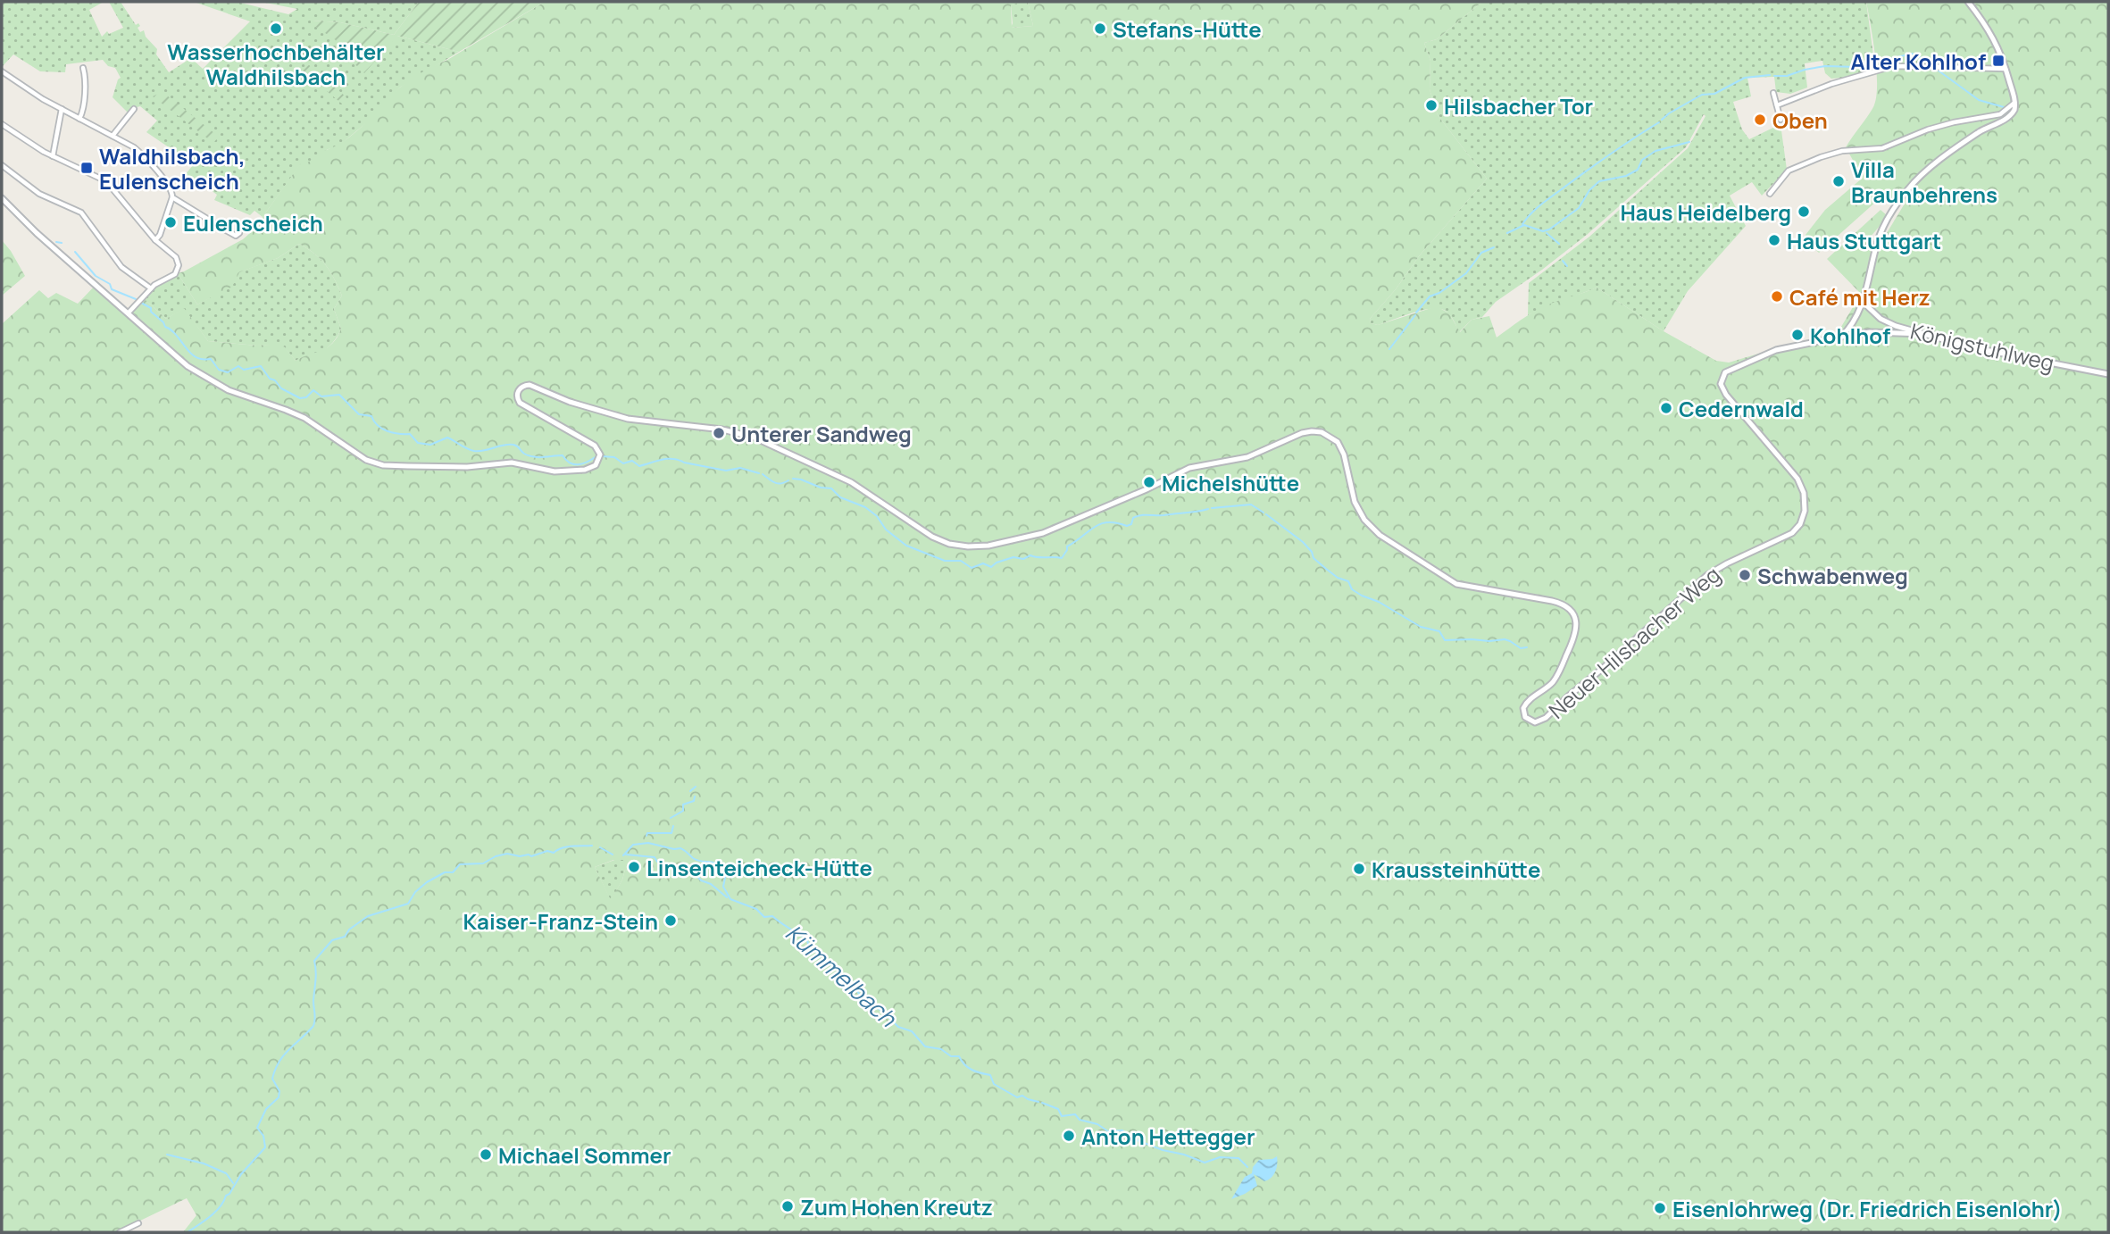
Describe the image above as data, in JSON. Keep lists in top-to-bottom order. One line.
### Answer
{"streets":{"street":["Königstuhlweg","Neuer Hilsbacher Weg"]},"water":["Kümmelbach"],"places":{"other":["Wasserhochbehälter Waldhilsbach","Stefans-Hütte","Hilsbacher Tor","Oben","Villa Braunbehrens","Haus Heidelberg","Eulenscheich","Haus Stuttgart","Café mit Herz","Kohlhof","Cedernwald","Unterer Sandweg","Michelshütte","Schwabenweg","Linsenteicheck-Hütte","Kraussteinhütte","Kaiser-Franz-Stein","Anton Hettegger","Michael Sommer","Zum Hohen Kreutz","Eisenlohrweg (Dr. Friedrich Eisenlohr)"],"transit":["Alter Kohlhof","Waldhilsbach, Eulenscheich"]}}
